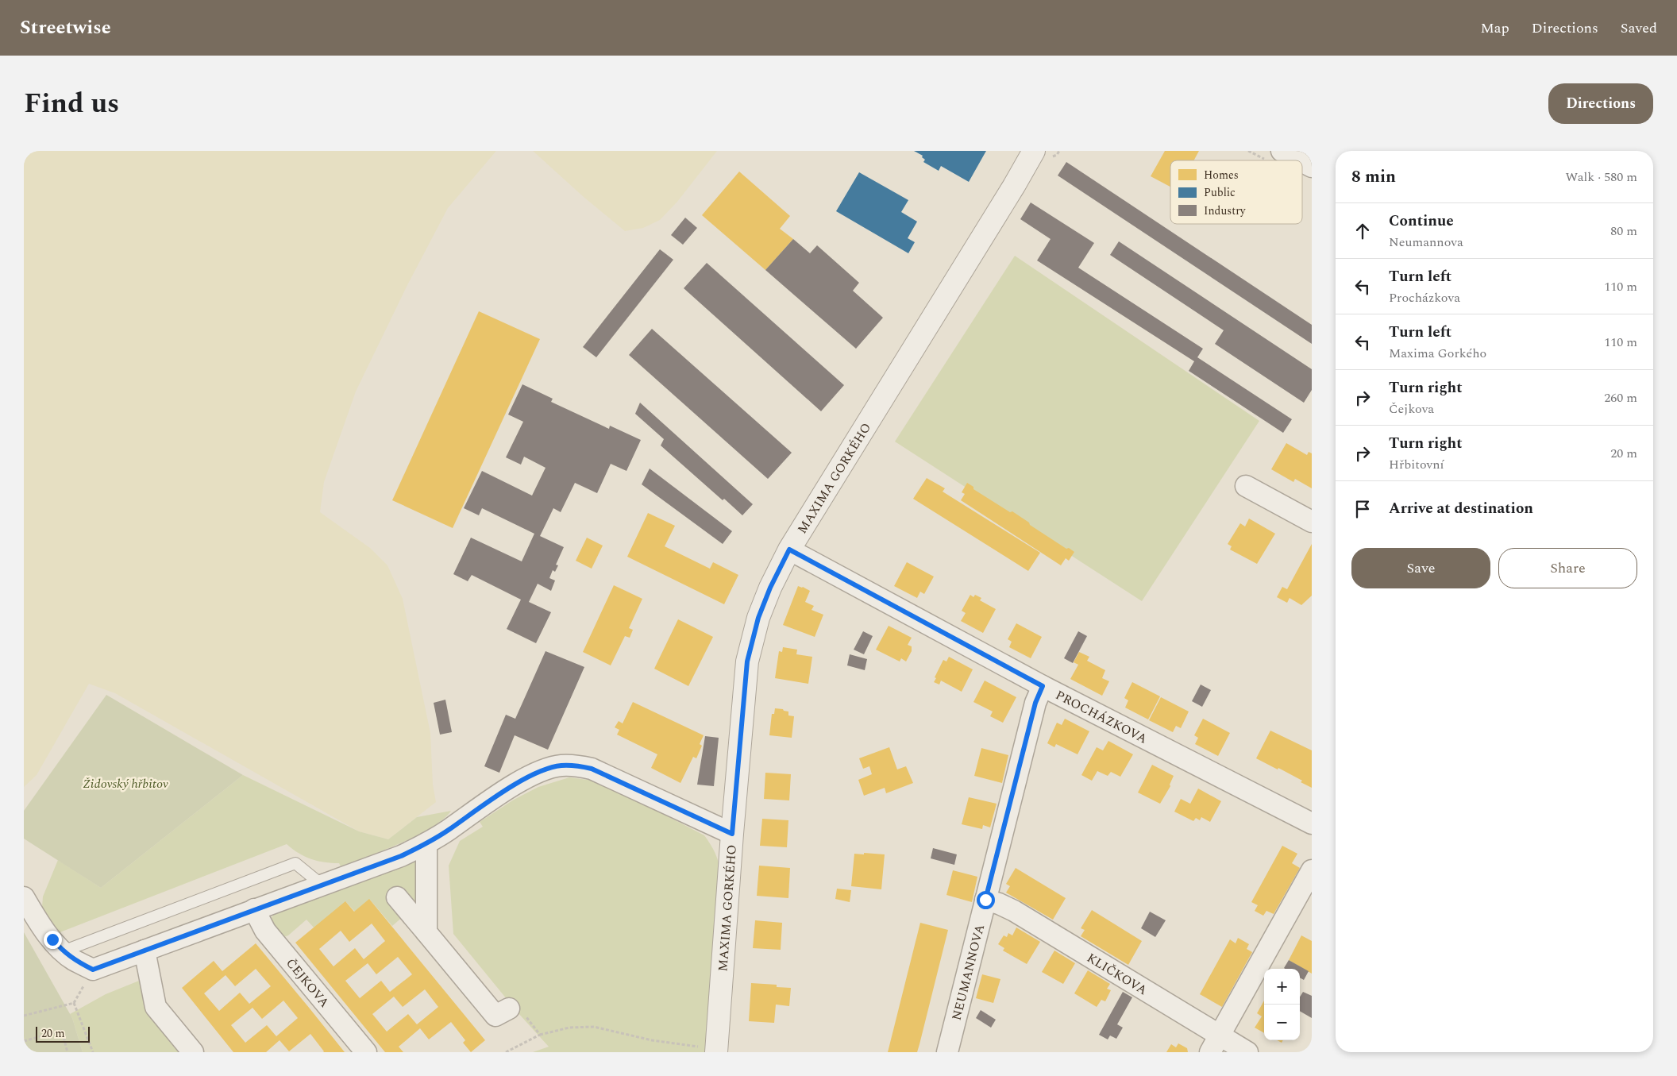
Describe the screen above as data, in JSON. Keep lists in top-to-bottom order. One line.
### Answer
{"streets":{"street":["MAXIMA GORKÉHO","PROCHÁZKOVA","NEUMANNOVA","KLIČKOVA","ČEJKOVA"]},"crossings":[["MAXIMA GORKÉHO","PROCHÁZKOVA"],["PROCHÁZKOVA","NEUMANNOVA"],["NEUMANNOVA","KLIČKOVA"]],"parks":["Židovský hřbitov"],"legend":["Homes","Public","Industry"],"scale_bar":"20 m","page":{"header":"Streetwise","nav":["Map","Directions","Saved"],"title":"Find us","buttons":["Directions",["Save","Share"]],"heading":["8 min","Walk · 580 m"],"list":[["Continue","Neumannova","80 m"],["Turn left","Procházkova","110 m"],["Turn left","Maxima Gorkého","110 m"],["Turn right","Čejkova","260 m"],["Turn right","Hřbitovní","20 m"],"Arrive at destination"],"map_buttons":["+","−"],"scale":"20 m"}}
